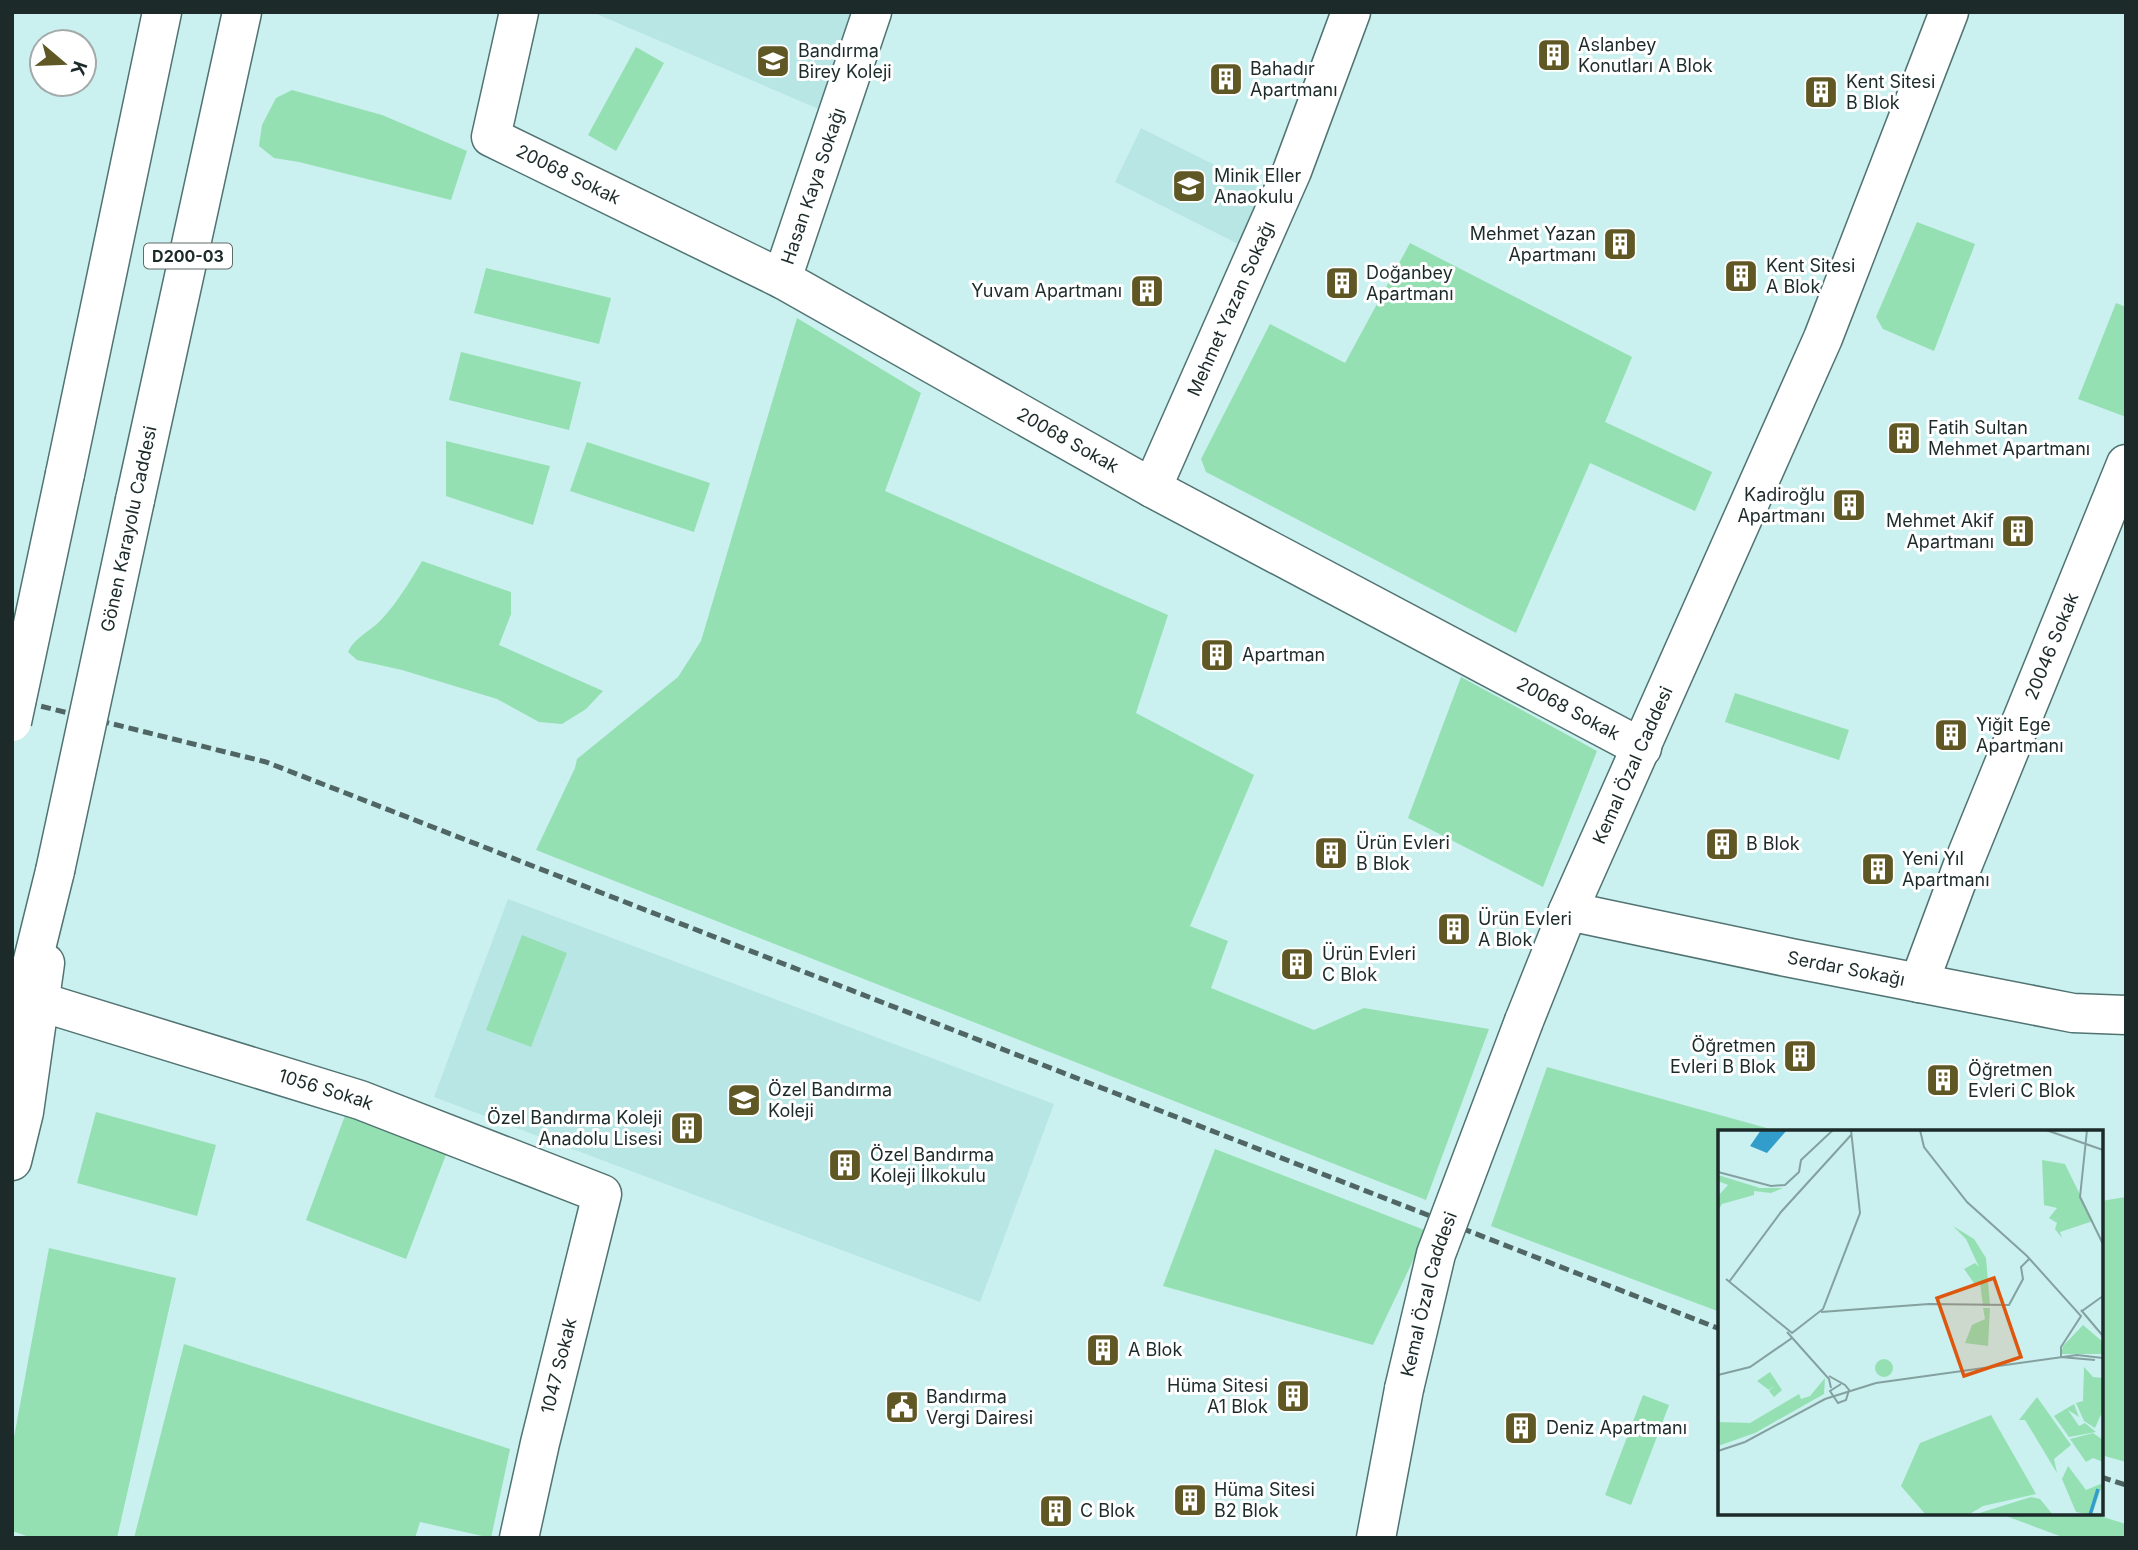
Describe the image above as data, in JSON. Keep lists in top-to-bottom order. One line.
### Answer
{"streets":{"main road":["20068 Sokak","Hasan Kaya Sokağı","D200-03","Mehmet Yazan Sokağı","Gönen Karayolu Caddesi","20046 Sokak","Kemal Özal Caddesi","Serdar Sokağı","1056 Sokak","1047 Sokak"]},"crossings":[["20068 Sokak","Hasan Kaya Sokağı"],["20068 Sokak","Mehmet Yazan Sokağı"],["20068 Sokak","Kemal Özal Caddesi"],["20046 Sokak","Serdar Sokağı"],["Kemal Özal Caddesi","Serdar Sokağı"],["1056 Sokak","1047 Sokak"]],"places":{"building":["Aslanbey Konutları A Blok","Bahadır Apartmanı","Kent Sitesi B Blok","Mehmet Yazan Apartmanı","Kent Sitesi A Blok","Doğanbey Apartmanı","Yuvam Apartmanı","Fatih Sultan Mehmet Apartmanı","Kadiroğlu Apartmanı","Mehmet Akif Apartmanı","Apartman","Yiğit Ege Apartmanı","B Blok","Ürün Evleri B Blok","Yeni Yıl Apartmanı","Ürün Evleri A Blok","Ürün Evleri C Blok","Öğretmen Evleri B Blok","Öğretmen Evleri C Blok","Özel Bandırma Koleji Anadolu Lisesi","Özel Bandırma Koleji İlkokulu","A Blok","Hüma Sitesi A1 Blok","Deniz Apartmanı","Hüma Sitesi B2 Blok","C Blok"],"school or university":["Bandırma Birey Koleji","Minik Eller Anaokulu","Özel Bandırma Koleji"],"public building":["Bandırma Vergi Dairesi"]},"north":"right"}
